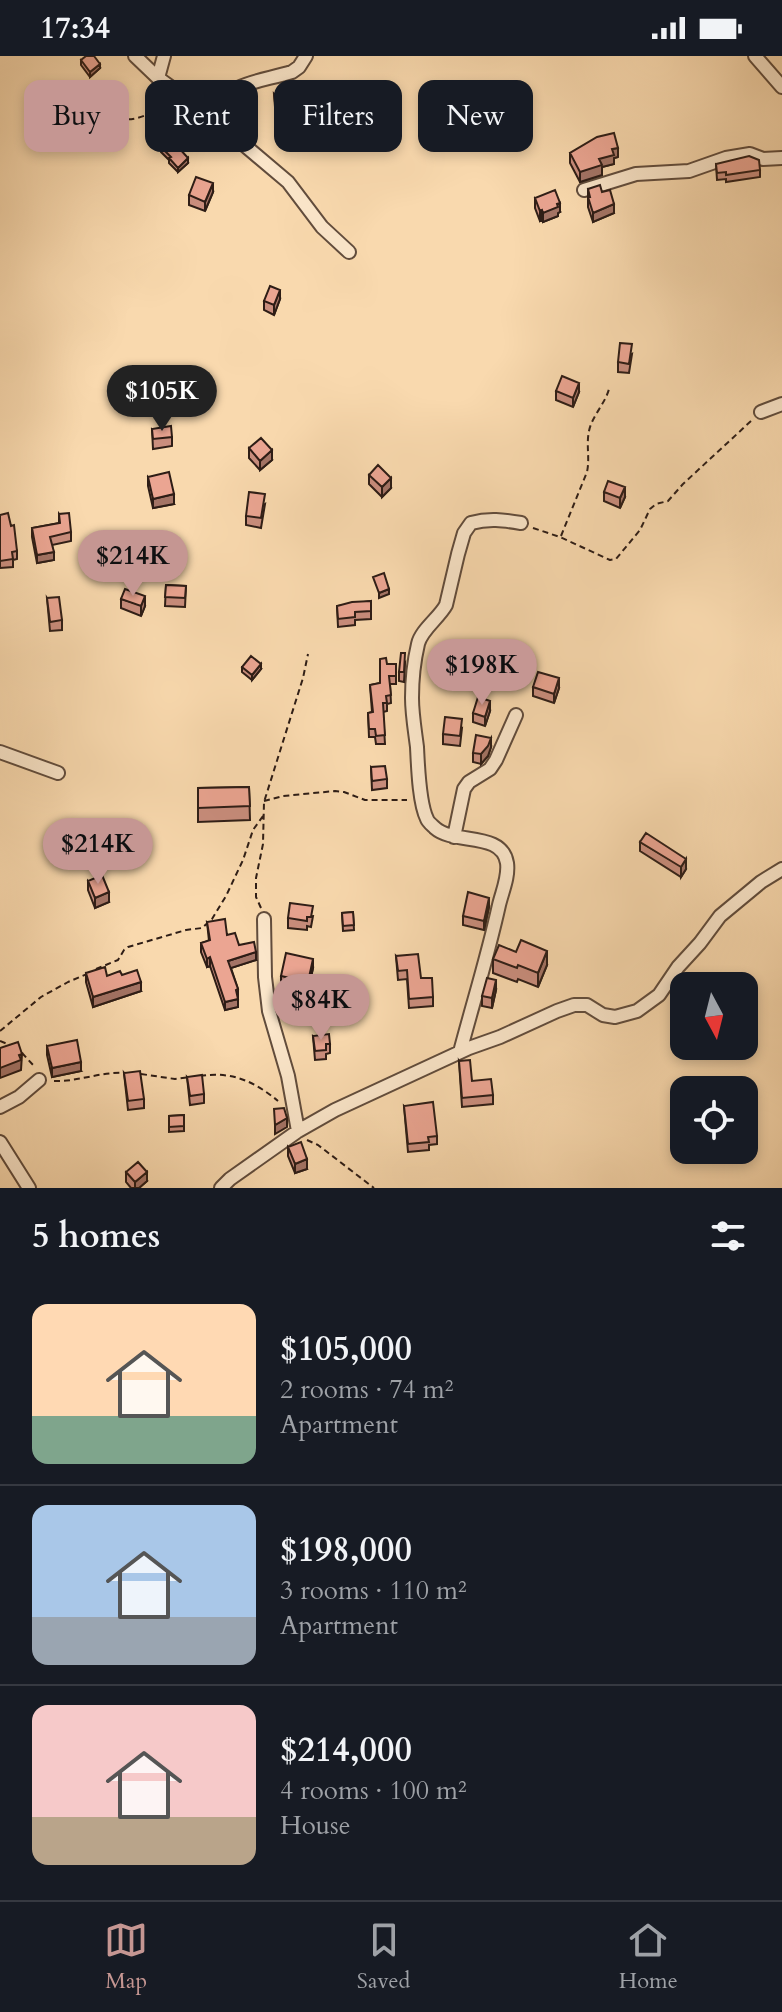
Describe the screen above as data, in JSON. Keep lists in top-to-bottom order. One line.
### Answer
{"north":"bottom","page":{"status":"17:34","chip":["Buy","Rent","Filters","New"],"price":["$105K","$214K","$198K","$214K","$84K"],"heading":"5 homes","list":[{"name":"$105,000","note":"2 rooms · 74 m² · Apartment"},{"name":"$198,000","note":"3 rooms · 110 m² · Apartment"},{"name":"$214,000","note":"4 rooms · 100 m² · House"}],"tabs":["Map","Saved","Home"]}}
